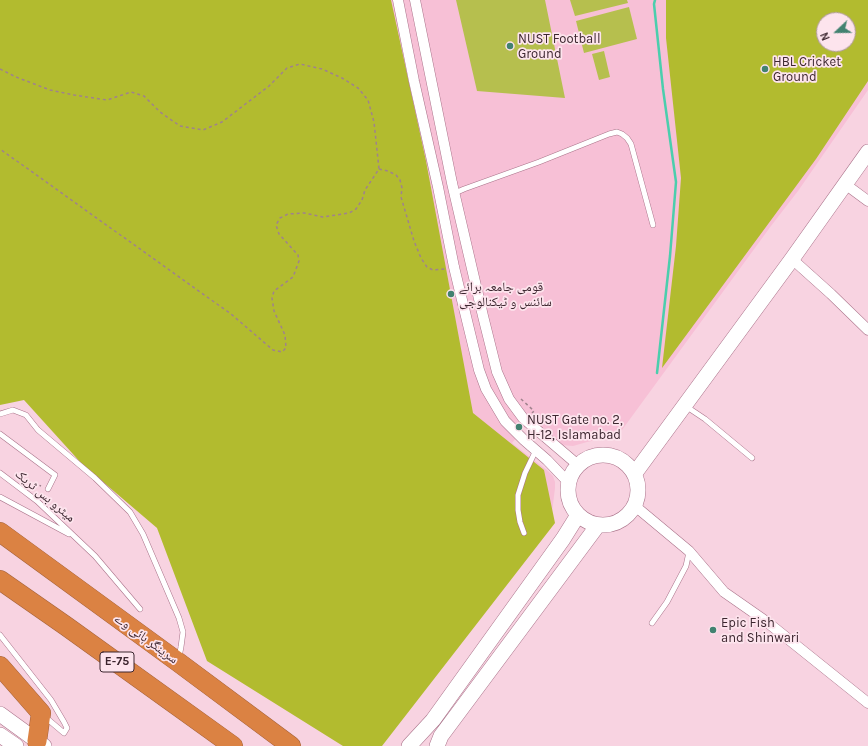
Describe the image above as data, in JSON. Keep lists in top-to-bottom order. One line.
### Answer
{"streets":{"highway":["سرینگر ہائی وے","E-75"],"lane":["میٹرو بس ٹریک"]},"places":["NUST Football Ground","HBL Cricket Ground","قومی جامعہ برائے سائنس و ٹیکنالوجی","NUST Gate no. 2, H-12, Islamabad","Epic Fish and Shinwari"],"north":"left"}
